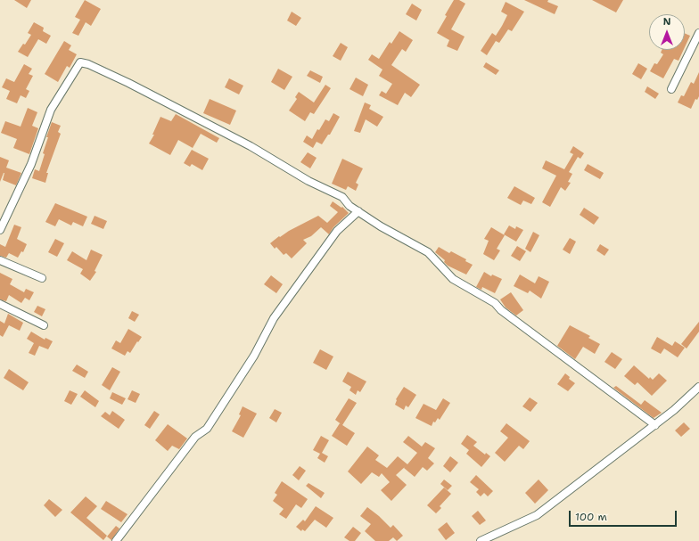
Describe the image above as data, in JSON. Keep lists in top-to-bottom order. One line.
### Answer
{"scale_bar":"100 m","north":"top"}
